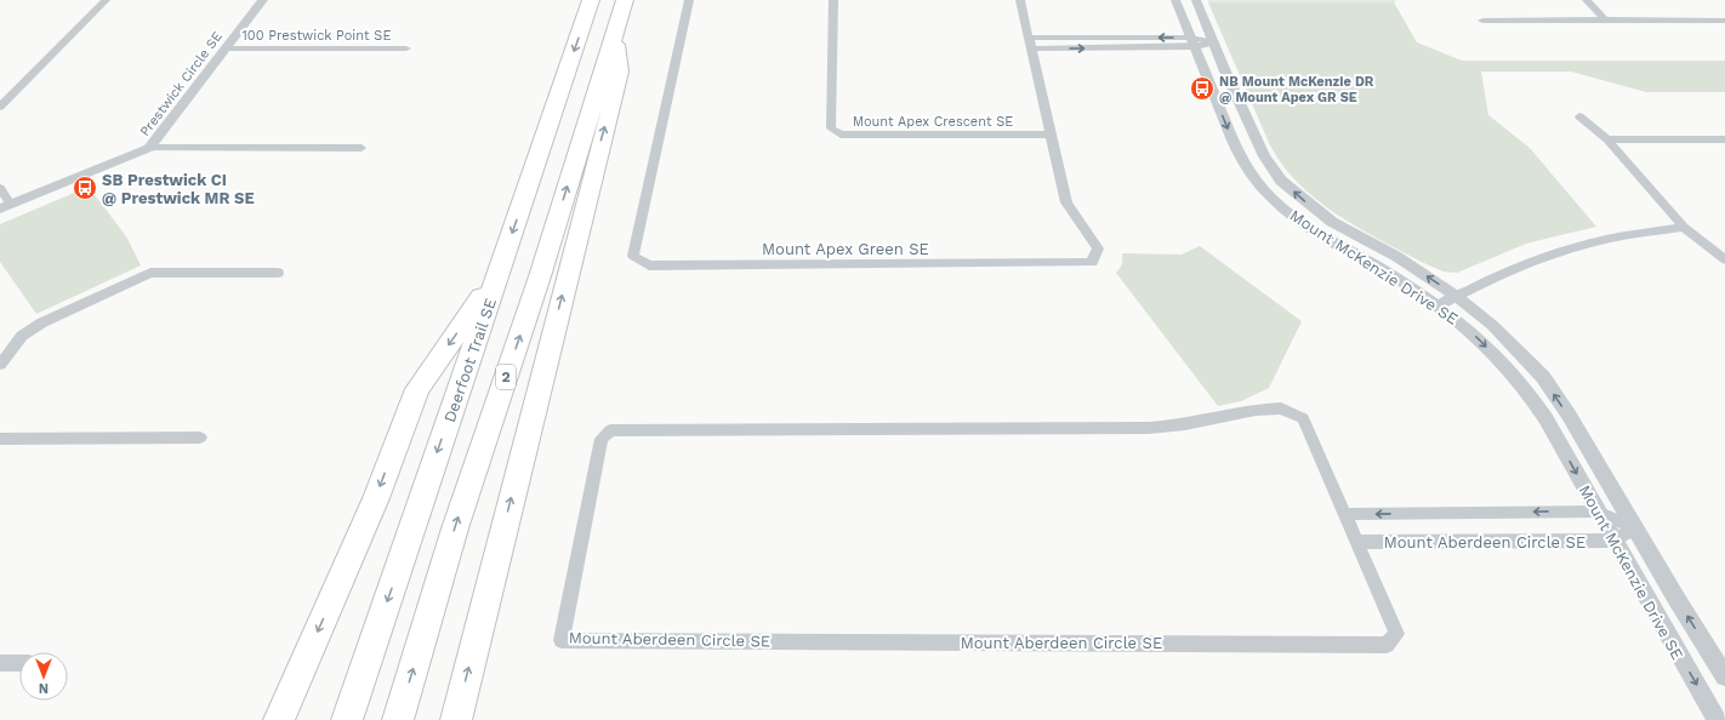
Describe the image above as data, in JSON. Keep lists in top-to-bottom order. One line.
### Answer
{"streets":{"highway":["Deerfoot Trail SE","2"],"street":["100 Prestwick Point SE","Prestwick Circle SE","Mount Apex Crescent SE","Mount Apex Green SE","Mount McKenzie Drive SE","Mount Aberdeen Circle SE"]},"crossings":[["100 Prestwick Point SE","Prestwick Circle SE"],["Mount Apex Crescent SE","Mount Apex Green SE"],["Mount McKenzie Drive SE","Mount Aberdeen Circle SE"]],"places":{"bus stop":["NB Mount McKenzie DR @ Mount Apex GR SE","SB Prestwick CI @ Prestwick MR SE"]},"north":"bottom"}
